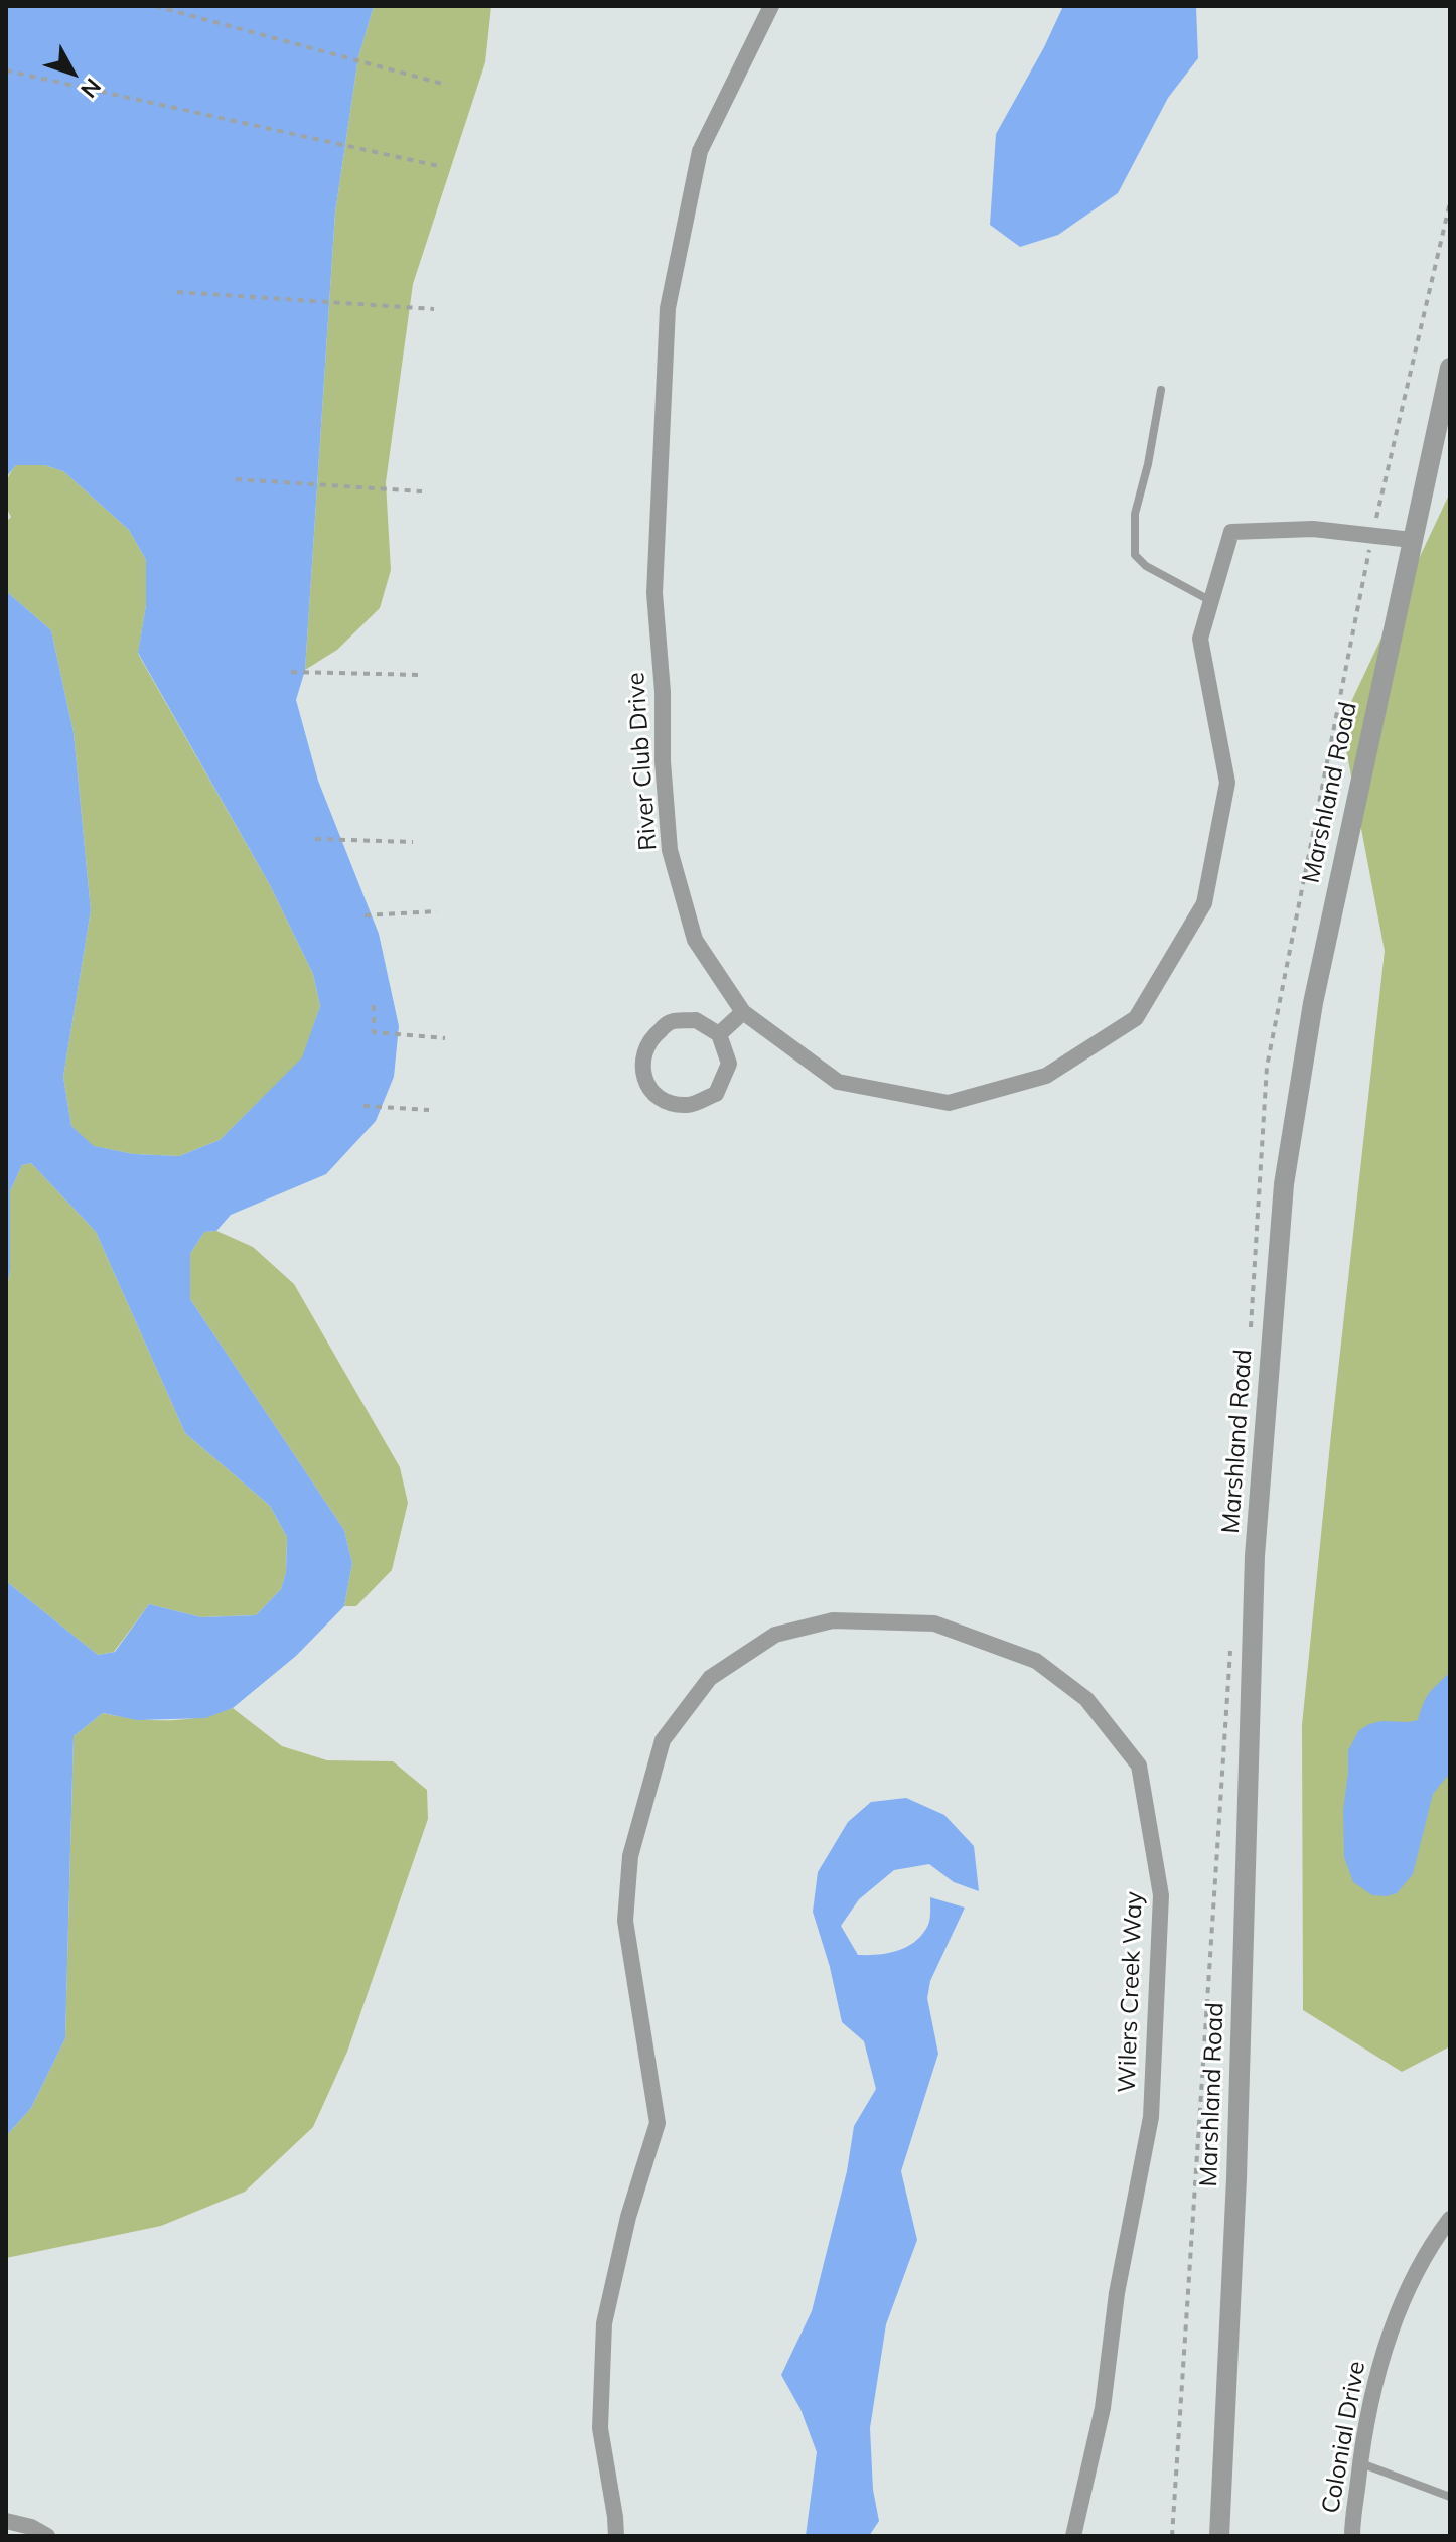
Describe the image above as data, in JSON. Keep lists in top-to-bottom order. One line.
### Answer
{"streets":{"street":["River Club Drive","Marshland Road","Wilers Creek Way","Colonial Drive"]},"crossings":[["River Club Drive","Marshland Road"]],"north":"bottom right"}
